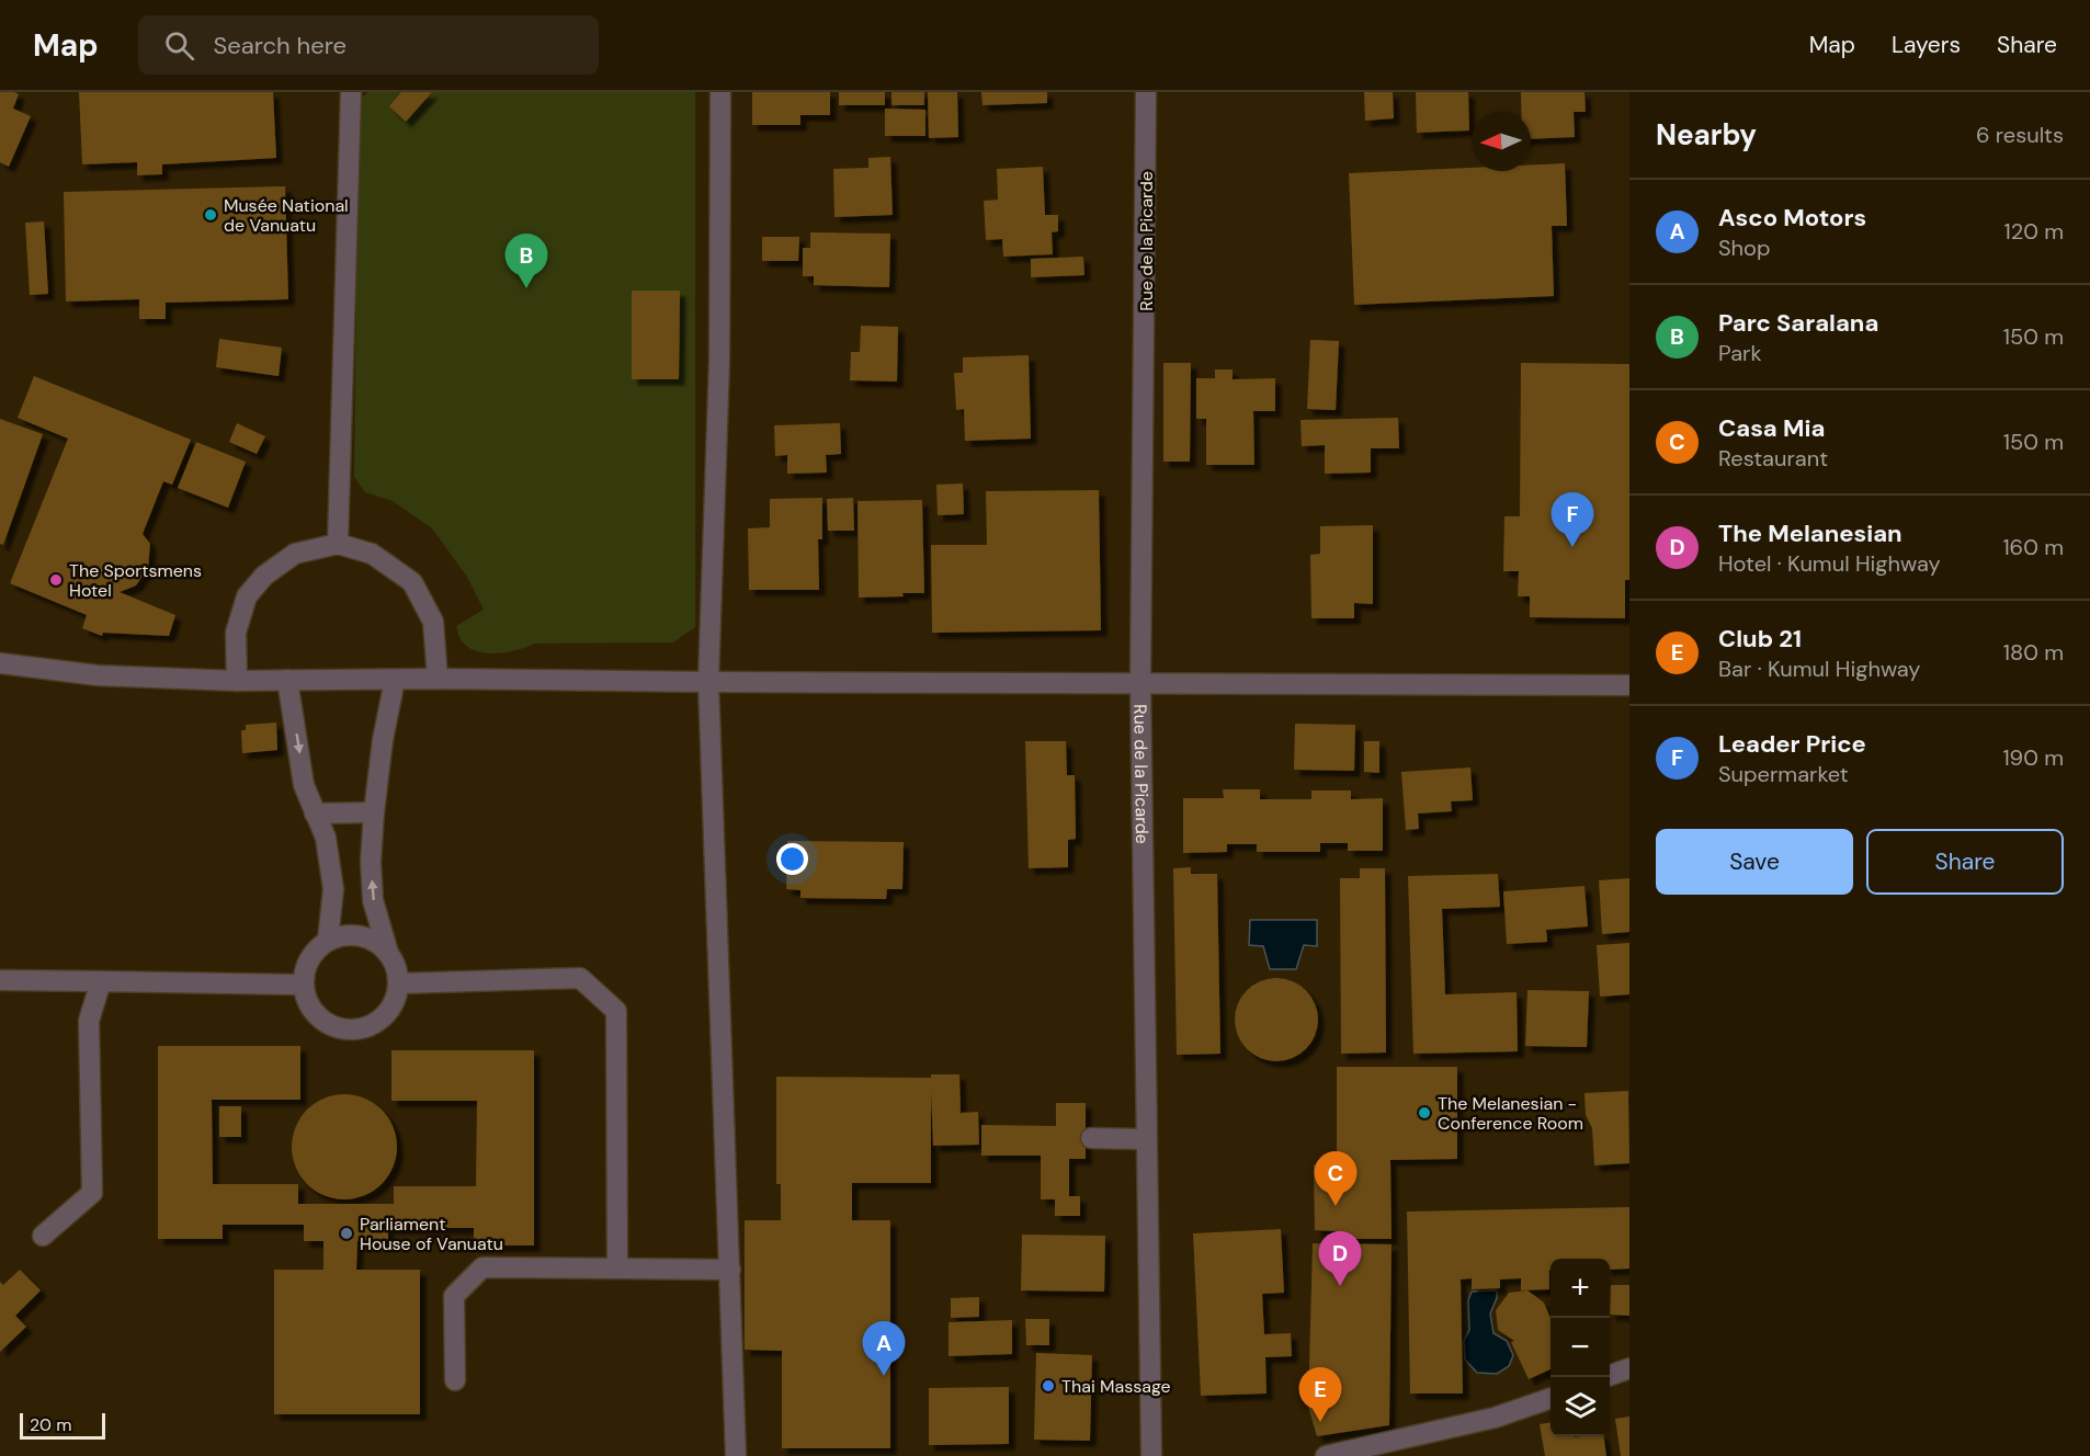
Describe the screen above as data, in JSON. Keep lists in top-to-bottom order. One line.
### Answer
{"streets":{"street":["Rue de la Picarde"]},"places":["Musée National de Vanuatu","The Sportsmens Hotel","The Melanesian - Conference Room","Parliament House of Vanuatu","Thai Massage"],"scale_bar":"20 m","north":"left","page":{"header":"Map","search":"Search here","nav":["Map","Layers","Share"],"heading":["Nearby","6 results"],"list":[{"mark":"A","name":"Asco Motors","note":"Shop","value":"120 m"},{"mark":"B","name":"Parc Saralana","note":"Park","value":"150 m"},{"mark":"C","name":"Casa Mia","note":"Restaurant","value":"150 m"},{"mark":"D","name":"The Melanesian","note":"Hotel · Kumul Highway","value":"160 m"},{"mark":"E","name":"Club 21","note":"Bar · Kumul Highway","value":"180 m"},{"mark":"F","name":"Leader Price","note":"Supermarket","value":"190 m"}],"pins":["B","F","C","D","A","E"],"buttons":["Save","Share"],"map_buttons":["+","−"],"scale":"20 m"}}
